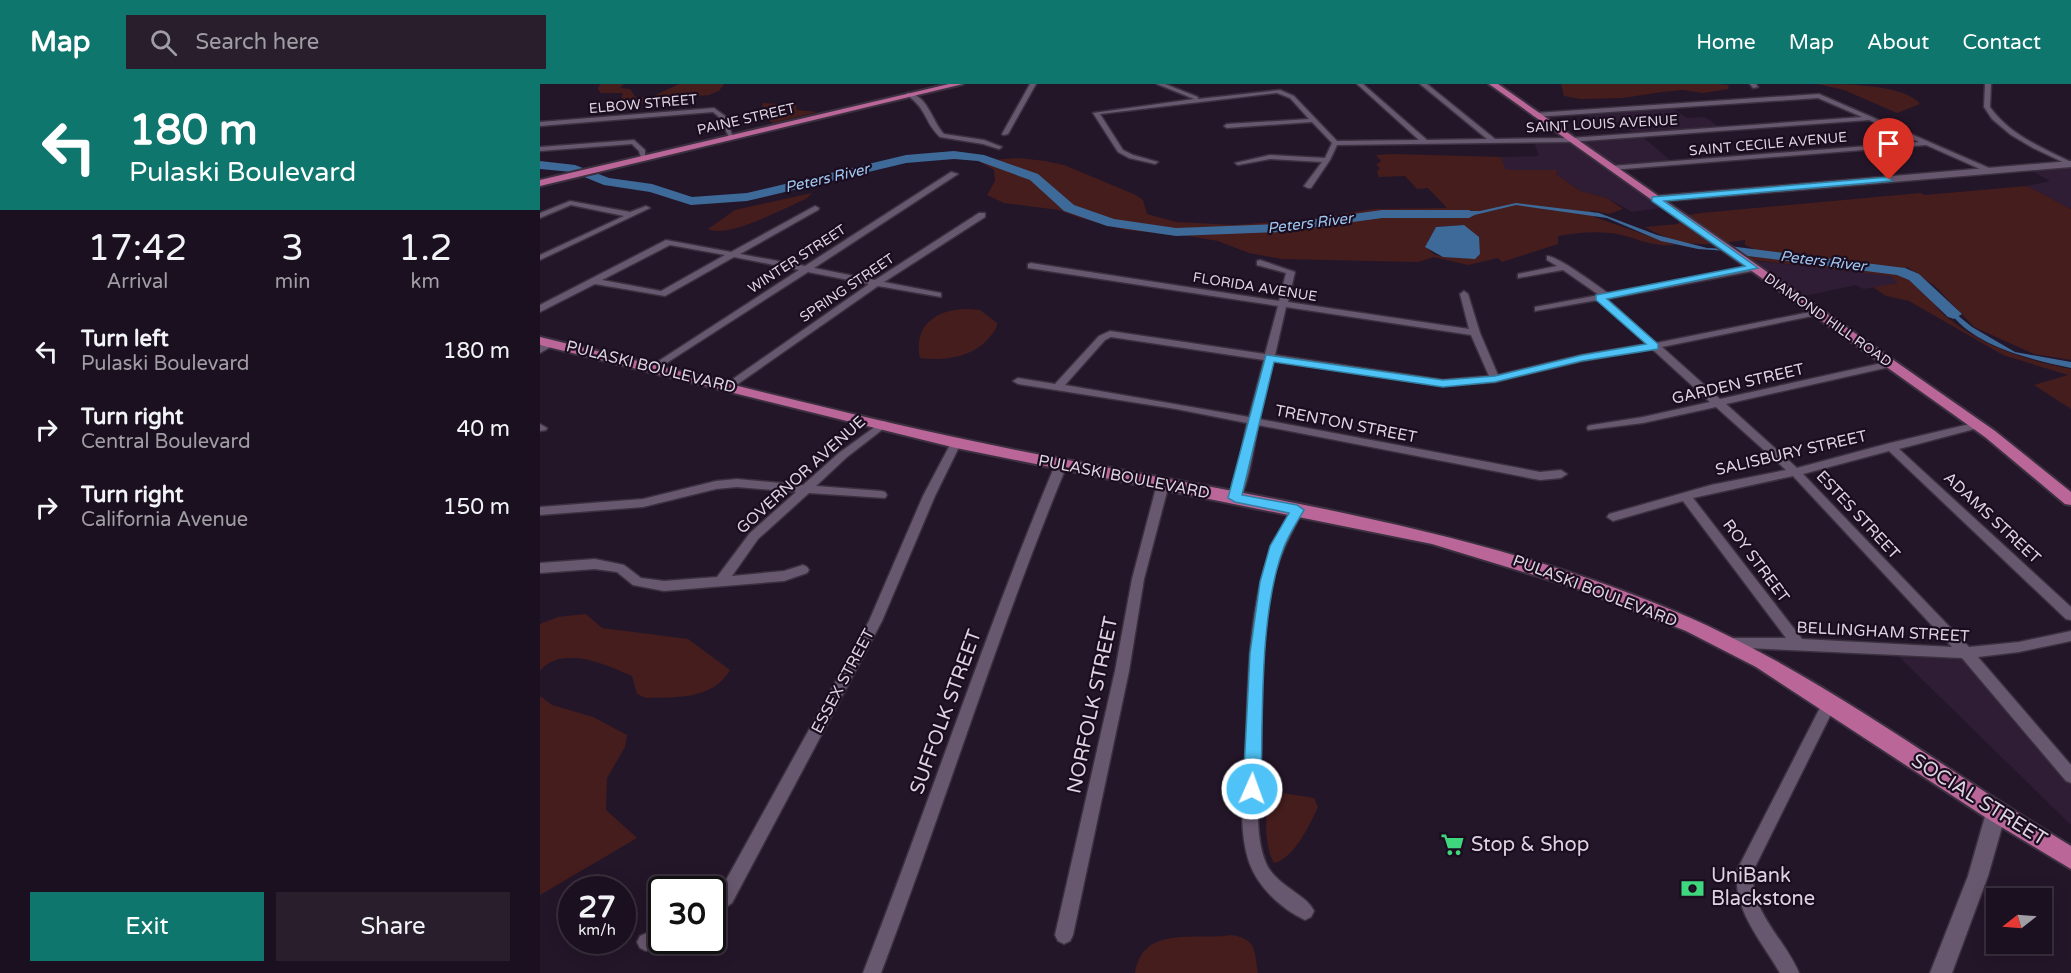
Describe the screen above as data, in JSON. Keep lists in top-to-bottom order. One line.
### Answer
{"streets":{"main road":["PAINE STREET","DIAMOND HILL ROAD","PULASKI BOULEVARD","SOCIAL STREET"],"street":["ELBOW STREET","SAINT LOUIS AVENUE","SAINT CECILE AVENUE","WINTER STREET","FLORIDA AVENUE","SPRING STREET","GARDEN STREET","TRENTON STREET","SALISBURY STREET","GOVERNOR AVENUE","ESTES STREET","ADAMS STREET","ROY STREET","BELLINGHAM STREET","ESSEX STREET","NORFOLK STREET","SUFFOLK STREET"]},"crossings":[["ELBOW STREET","PAINE STREET"],["SAINT LOUIS AVENUE","DIAMOND HILL ROAD"],["SAINT CECILE AVENUE","DIAMOND HILL ROAD"],["WINTER STREET","PULASKI BOULEVARD"],["SPRING STREET","PULASKI BOULEVARD"],["DIAMOND HILL ROAD","GARDEN STREET"],["DIAMOND HILL ROAD","SALISBURY STREET"],["PULASKI BOULEVARD","GOVERNOR AVENUE"],["PULASKI BOULEVARD","BELLINGHAM STREET"],["PULASKI BOULEVARD","ESSEX STREET"],["PULASKI BOULEVARD","NORFOLK STREET"],["PULASKI BOULEVARD","SUFFOLK STREET"],["PULASKI BOULEVARD","SOCIAL STREET"],["GARDEN STREET","ESTES STREET"],["SALISBURY STREET","ESTES STREET"],["SALISBURY STREET","ADAMS STREET"],["SALISBURY STREET","ROY STREET"],["ESTES STREET","BELLINGHAM STREET"],["ROY STREET","BELLINGHAM STREET"]],"water":["Peters River"],"places":{"supermarket":["Stop & Shop"],"bank":["UniBank Blackstone"]},"north":"left","page":{"header":"Map","search":"Search here","nav":["Home","Map","About","Contact"],"turn":["180 m","Pulaski Boulevard"],"eta":["17:42","Arrival","3","min","1.2","km"],"list":[{"name":"Turn left","note":"Pulaski Boulevard","value":"180 m"},{"name":"Turn right","note":"Central Boulevard","value":"40 m"},{"name":"Turn right","note":"California Avenue","value":"150 m"}],"speed":"27 km/h","limit":"30","buttons":["Exit","Share"]}}
